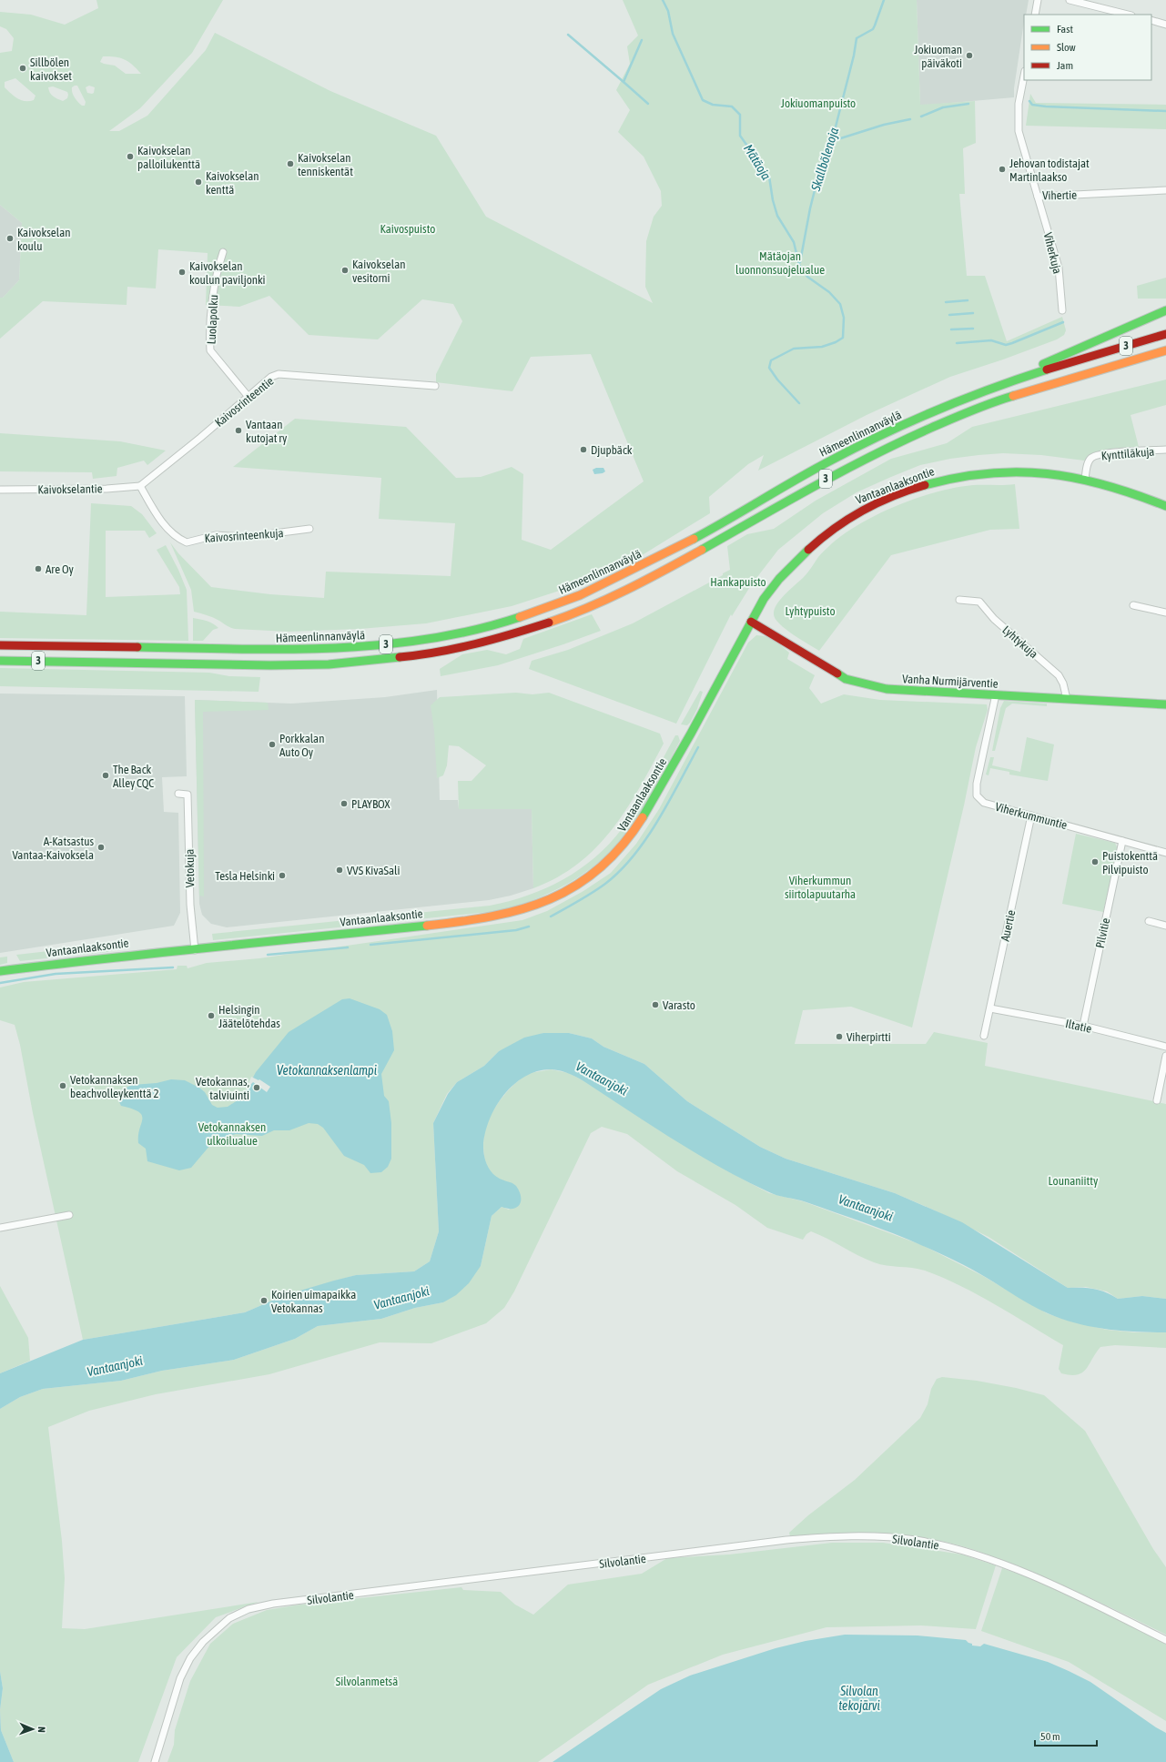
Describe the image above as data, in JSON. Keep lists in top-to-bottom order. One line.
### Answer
{"streets":{"main road":["3","Hämeenlinnanväylä","Vantaanlaaksontie","Vanha Nurmijärventie"],"street":["Vihertie","Viherkuja","Luolapolku","Kaivosrinteentie","Kynttiläkuja","Kaivokselantie","Kaivosrinteenkuja","Lyhtykuja","Viherkummuntie","Vetokuja","Auertie","Pilvitie","Iltatie","Silvolantie"]},"crossings":[["Vihertie","Viherkuja"],["Luolapolku","Kaivosrinteentie"],["Kaivosrinteentie","Kaivokselantie"],["Kaivosrinteentie","Kaivosrinteenkuja"],["Kynttiläkuja","Vantaanlaaksontie"],["Vantaanlaaksontie","Vanha Nurmijärventie"],["Vantaanlaaksontie","Vetokuja"],["Kaivokselantie","Kaivosrinteenkuja"],["Lyhtykuja","Vanha Nurmijärventie"],["Vanha Nurmijärventie","Viherkummuntie"],["Viherkummuntie","Auertie"],["Viherkummuntie","Pilvitie"],["Auertie","Iltatie"],["Pilvitie","Iltatie"]],"water":["Skallbölenoja","Mätäoja","Vetokannaksenlampi","Vantaanjoki","Silvolan tekojärvi"],"parks":["Jokiuomanpuisto","Kaivospuisto","Mätäojan luonnonsuojelualue","Hankapuisto","Lyhtypuisto","Viherkummun siirtolapuutarha","Vetokannaksen ulkoilualue","Lounaniitty","Silvolanmetsä"],"places":["Jokiuoman päiväkoti","Sillbölen kaivokset","Kaivokselan palloilukenttä","Kaivokselan tenniskentät","Jehovan todistajat Martinlaakso","Kaivokselan kenttä","Kaivokselan koulu","Kaivokselan vesitorni","Kaivokselan koulun paviljonki","Vantaan kutojat ry","Djupbäck","Are Oy","Porkkalan Auto Oy","The Back Alley CQC","PLAYBOX","A-Katsastus Vantaa-Kaivoksela","Puistokenttä Pilvipuisto","VVS KivaSali","Tesla Helsinki","Varasto","Helsingin Jäätelötehdas","Viherpirtti","Vetokannaksen beachvolleykenttä 2","Vetokannas, talviuinti","Koirien uimapaikka Vetokannas"],"legend":["Fast","Slow","Jam"],"scale_bar":"50 m","north":"right"}
